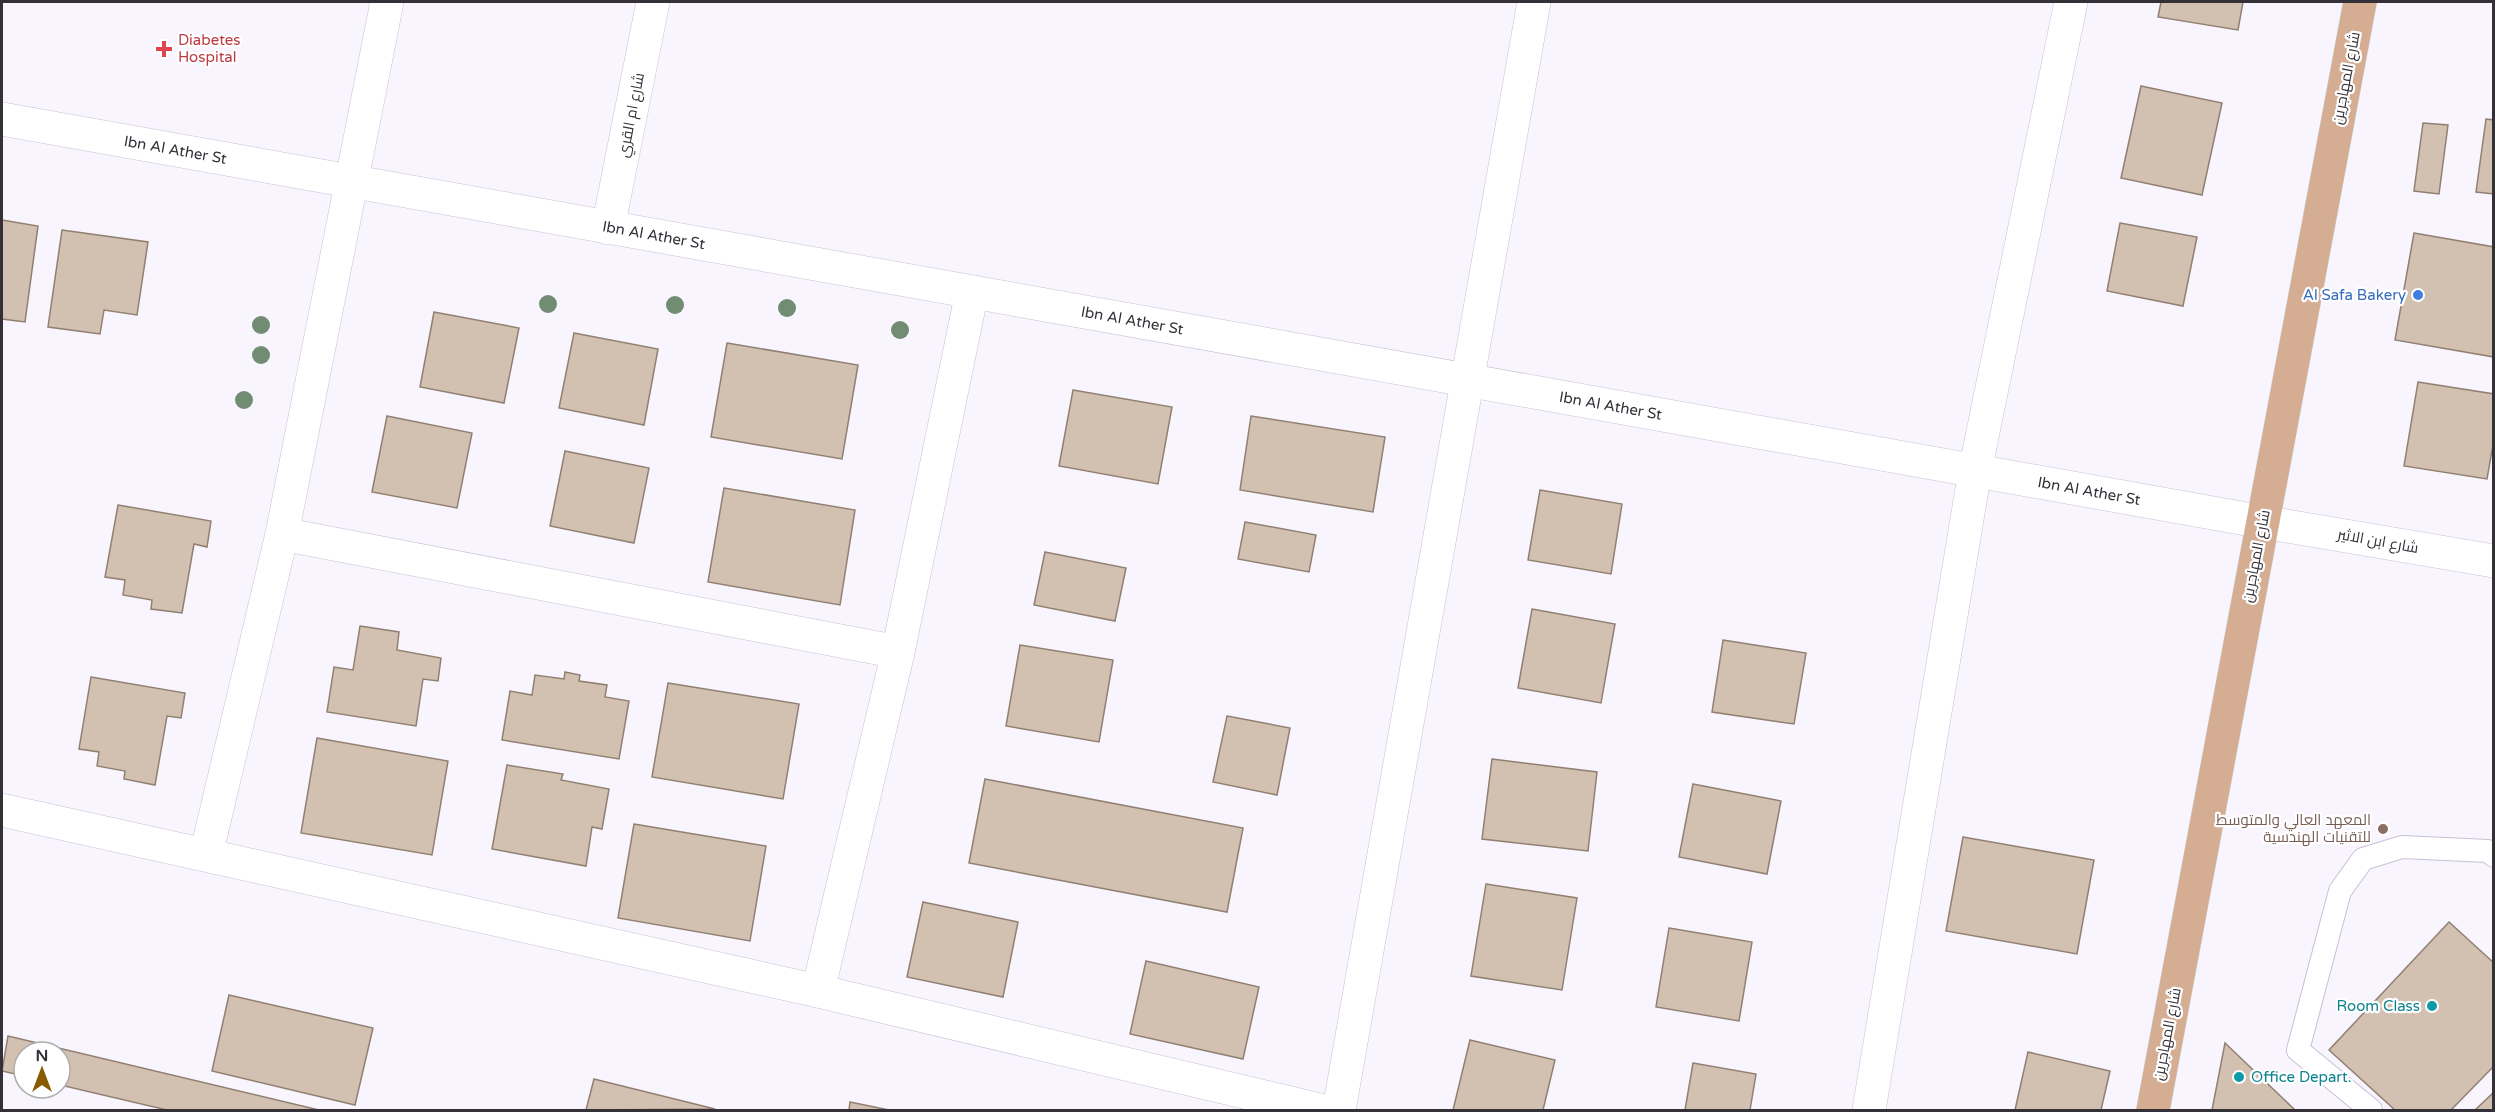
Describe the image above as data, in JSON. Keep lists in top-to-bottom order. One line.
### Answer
{"streets":{"main road":["شارع المهاجرين"],"street":["شارع ام القري","Ibn Al Ather St","شارع ابن الاثير"]},"crossings":[["شارع المهاجرين","Ibn Al Ather St"],["شارع المهاجرين","شارع ابن الاثير"],["شارع ام القري","Ibn Al Ather St"],["Ibn Al Ather St","شارع ابن الاثير"]],"places":{"health":["Diabetes Hospital"],"other":["Al Safa Bakery","المعهد العالي والمتوسط للتقنيات الهندسية","Room Class","Office Depart."]},"north":"top"}
